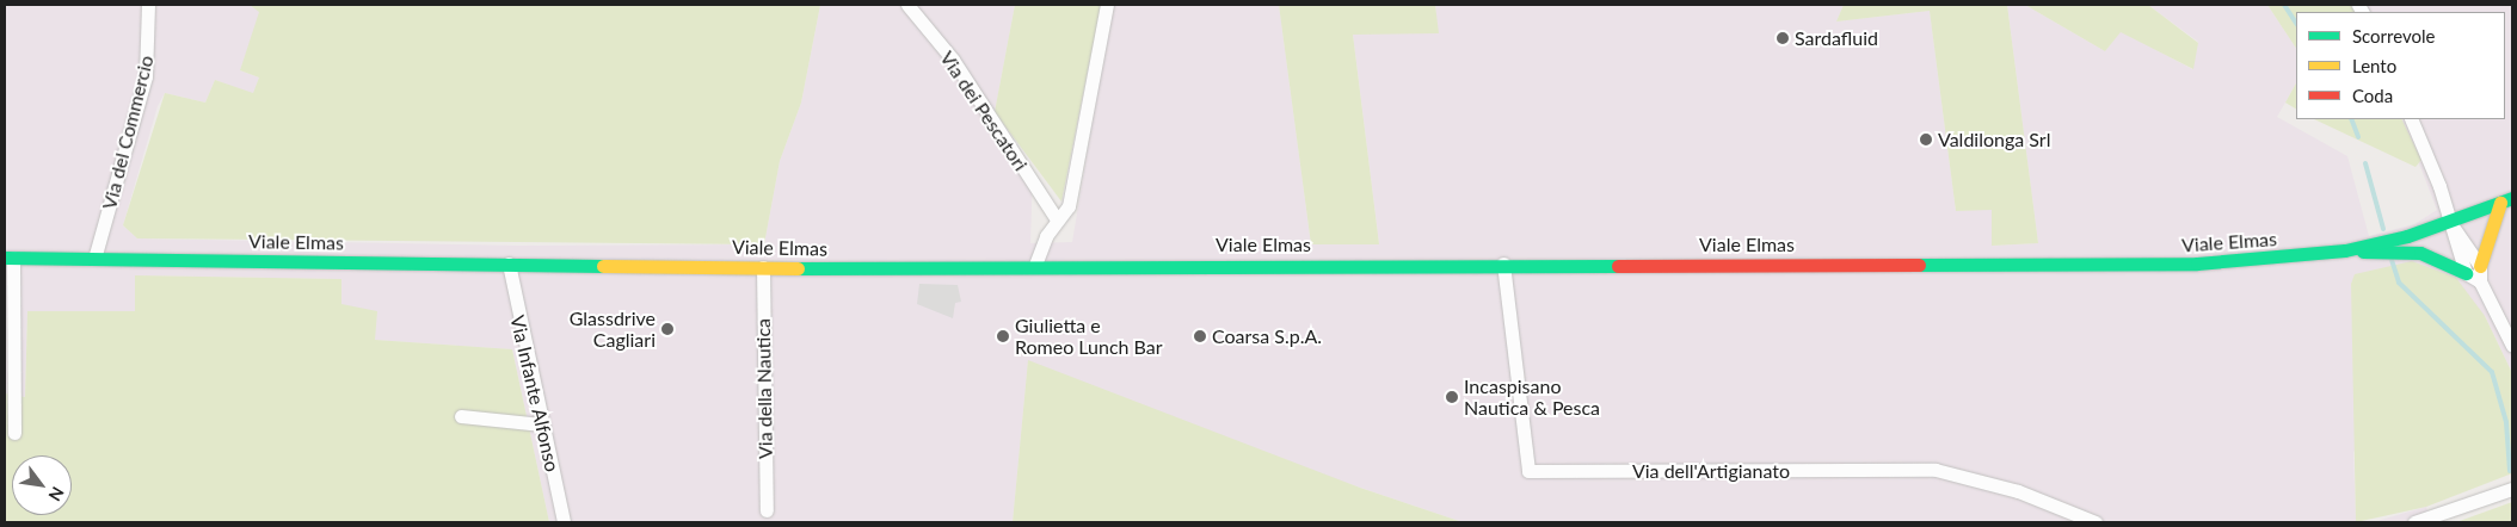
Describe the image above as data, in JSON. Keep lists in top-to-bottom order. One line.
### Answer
{"streets":{"main road":["Viale Elmas"],"street":["Via dei Pescatori","Via del Commercio","Via della Nautica","Via Infante Alfonso","Via dell'Artigianato"]},"crossings":[["Via del Commercio","Viale Elmas"],["Viale Elmas","Via della Nautica"],["Viale Elmas","Via Infante Alfonso"],["Viale Elmas","Via dell'Artigianato"]],"places":["Sardafluid","Valdilonga Srl","Glassdrive Cagliari","Giulietta e Romeo Lunch Bar","Coarsa S.p.A.","Incaspisano Nautica & Pesca"],"legend":["Scorrevole","Lento","Coda"],"north":"bottom right"}
